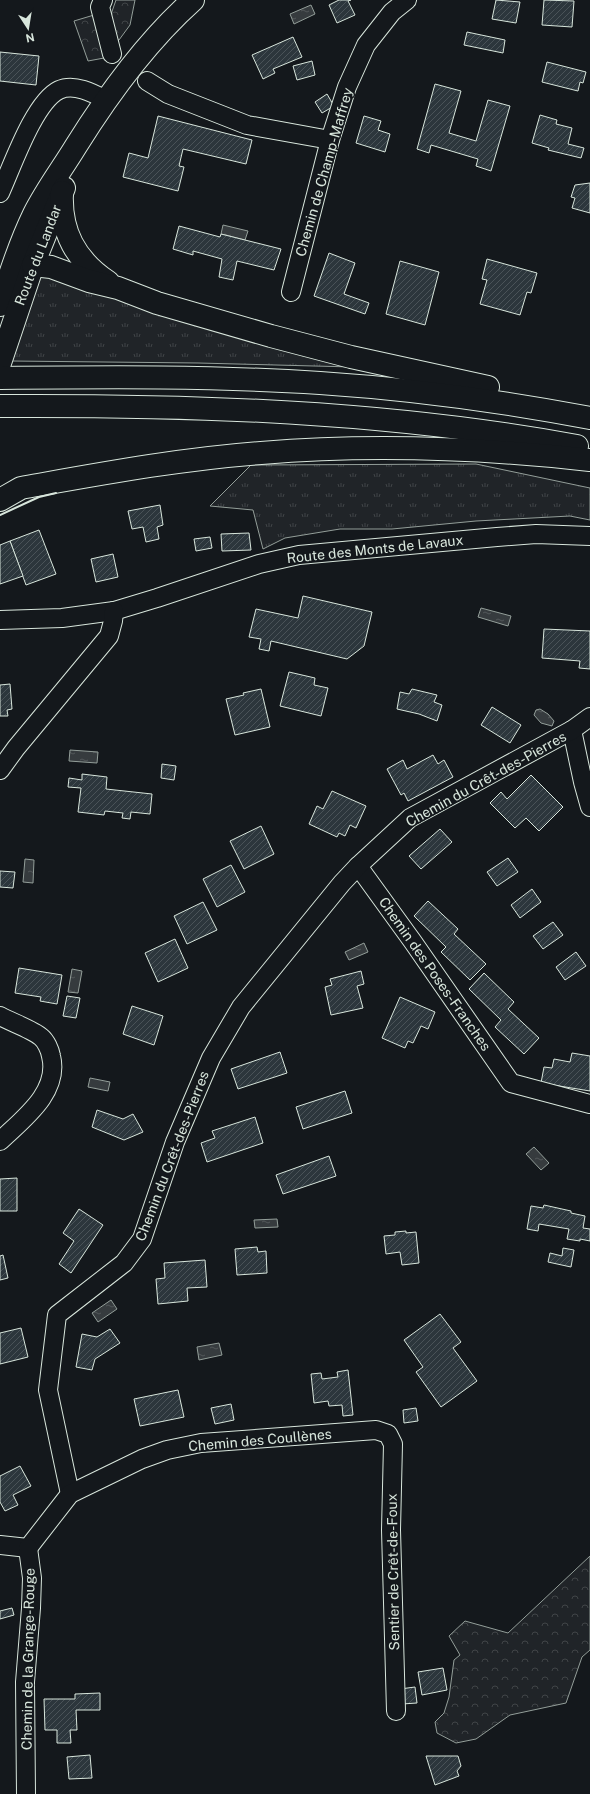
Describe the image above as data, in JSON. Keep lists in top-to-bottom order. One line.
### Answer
{"streets":{"main road":["Route du Landar"],"street":["Chemin de Champ-Maffrey","Route des Monts de Lavaux","Chemin du Crêt-des-Pierres","Chemin des Poses-Franches","Chemin des Coullènes","Sentier de Crêt-de-Foux","Chemin de la Grange-Rouge"]},"crossings":[["Chemin du Crêt-des-Pierres","Chemin des Poses-Franches"],["Chemin du Crêt-des-Pierres","Chemin des Coullènes"],["Chemin des Coullènes","Sentier de Crêt-de-Foux"],["Chemin des Coullènes","Chemin de la Grange-Rouge"]],"north":"bottom"}
